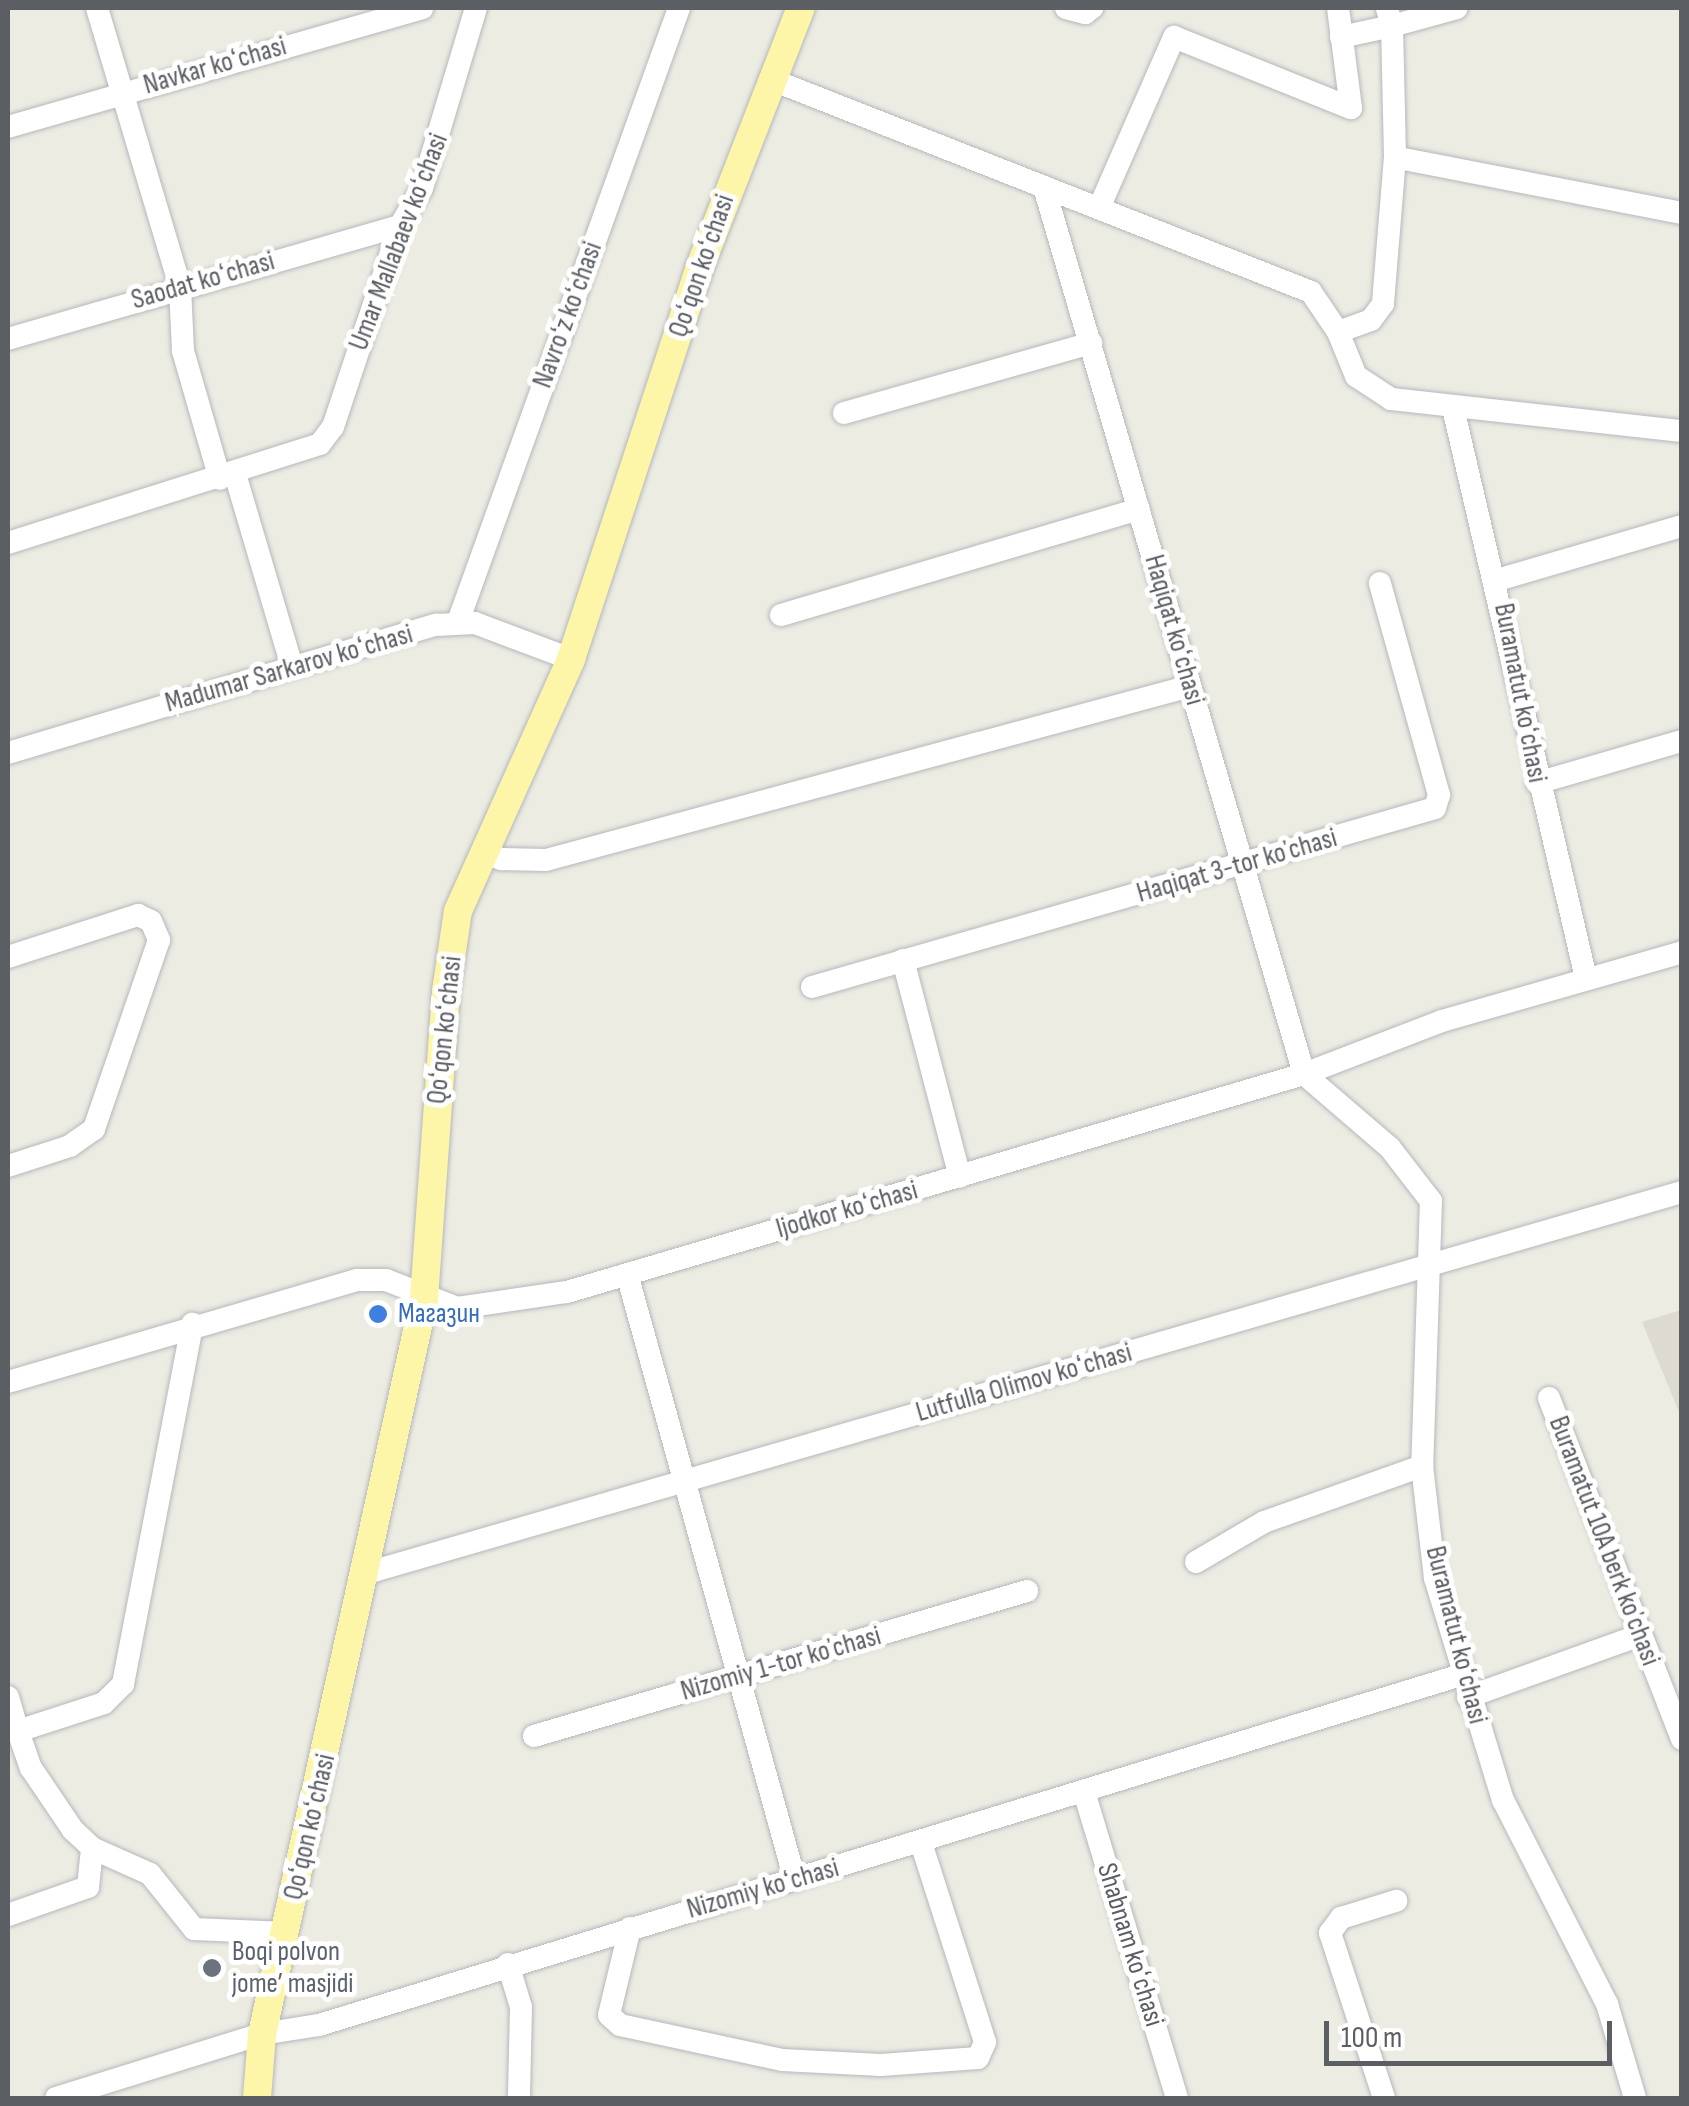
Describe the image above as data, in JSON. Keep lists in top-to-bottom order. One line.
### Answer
{"streets":{"main road":["Qoʻqon koʻchasi"],"street":["Navkar koʻchasi","Umar Mallabaev koʻchasi","Saodat koʻchasi","Navroʻz koʻchasi","Haqiqat koʻchasi","Madumar Sarkarov koʻchasi","Buramatut koʻchasi","Haqiqat 3-tor koʼchasi","Ijodkor koʻchasi","Lutfulla Olimov koʻchasi","Buramatut 10А berk koʼchasi","Nizomiy 1-tor koʼchasi","Nizomiy koʻchasi","Shabnam koʻchasi"]},"crossings":[["Umar Mallabaev koʻchasi","Saodat koʻchasi"],["Qoʻqon koʻchasi","Ijodkor koʻchasi"],["Qoʻqon koʻchasi","Lutfulla Olimov koʻchasi"],["Qoʻqon koʻchasi","Nizomiy koʻchasi"],["Navroʻz koʻchasi","Madumar Sarkarov koʻchasi"],["Haqiqat koʻchasi","Buramatut koʻchasi"],["Haqiqat koʻchasi","Haqiqat 3-tor koʼchasi"],["Haqiqat koʻchasi","Ijodkor koʻchasi"],["Buramatut koʻchasi","Ijodkor koʻchasi"],["Buramatut koʻchasi","Lutfulla Olimov koʻchasi"],["Buramatut koʻchasi","Nizomiy koʻchasi"],["Buramatut 10А berk koʼchasi","Nizomiy koʻchasi"],["Nizomiy koʻchasi","Shabnam koʻchasi"]],"places":["Магазин","Boqi polvon jome’ masjidi"],"scale_bar":"100 m"}
